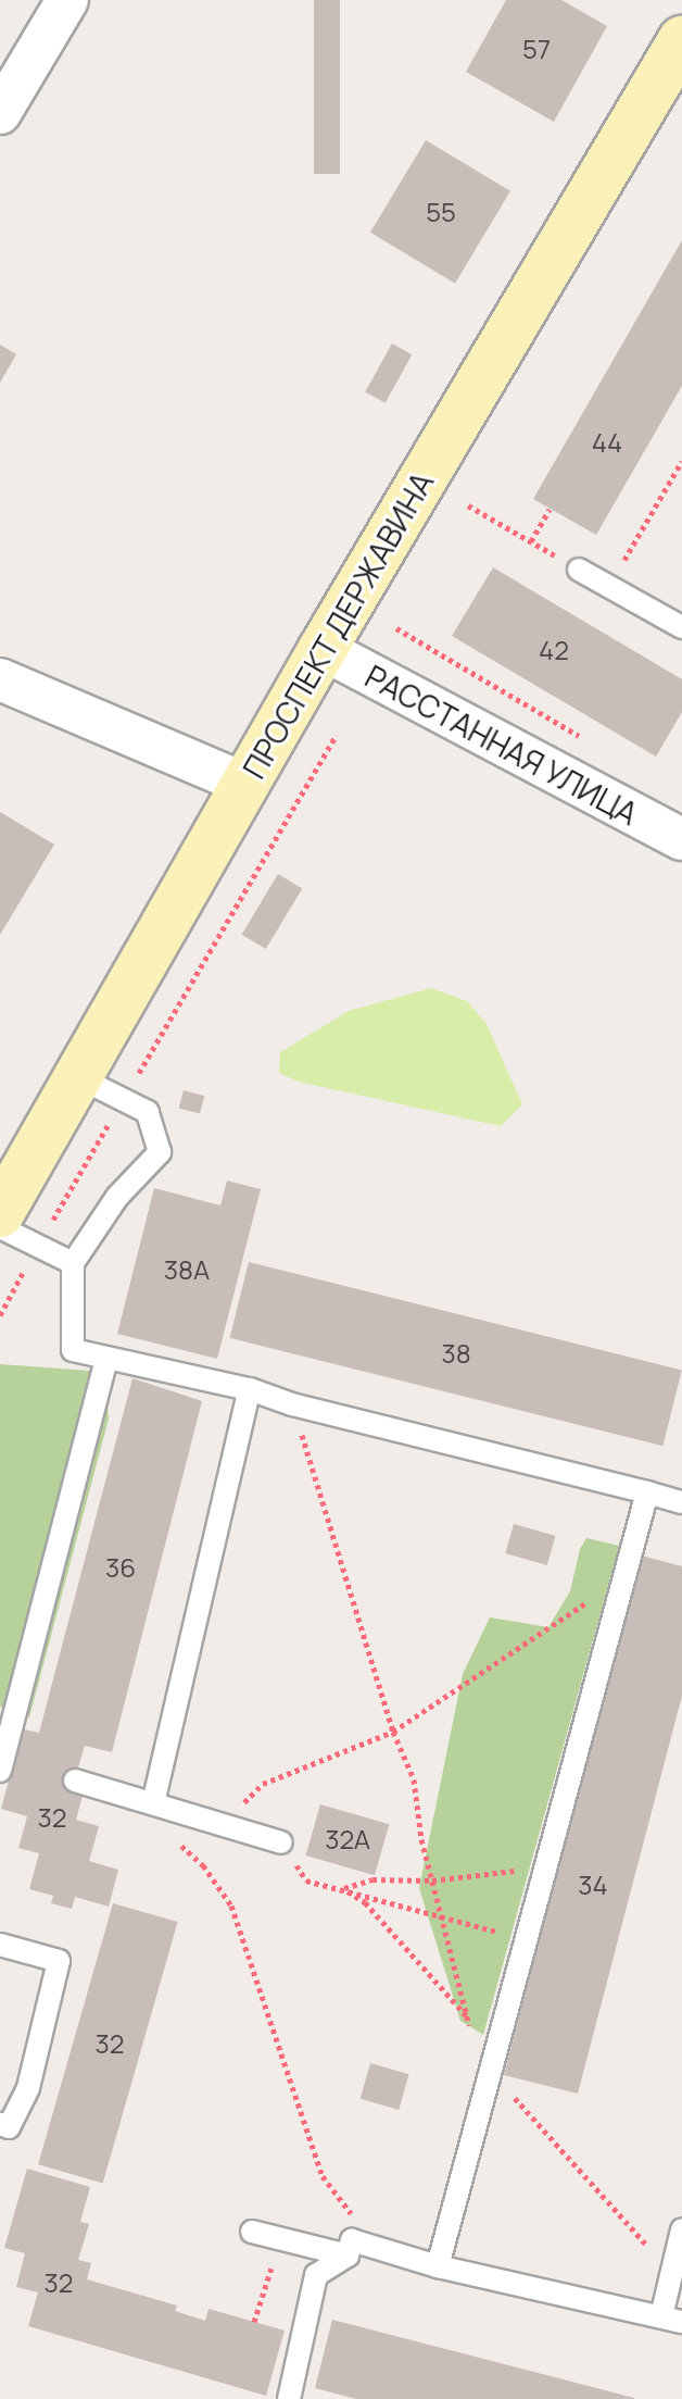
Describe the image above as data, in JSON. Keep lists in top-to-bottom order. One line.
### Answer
{"streets":{"main road":["ПРОСПЕКТ ДЕРЖАВИНА"],"street":["РАССТАННАЯ УЛИЦА"]},"crossings":[["ПРОСПЕКТ ДЕРЖАВИНА","РАССТАННАЯ УЛИЦА"]],"house_numbers":["57","55","44","42","38А","38","36","32","32А","34","32","32"]}
